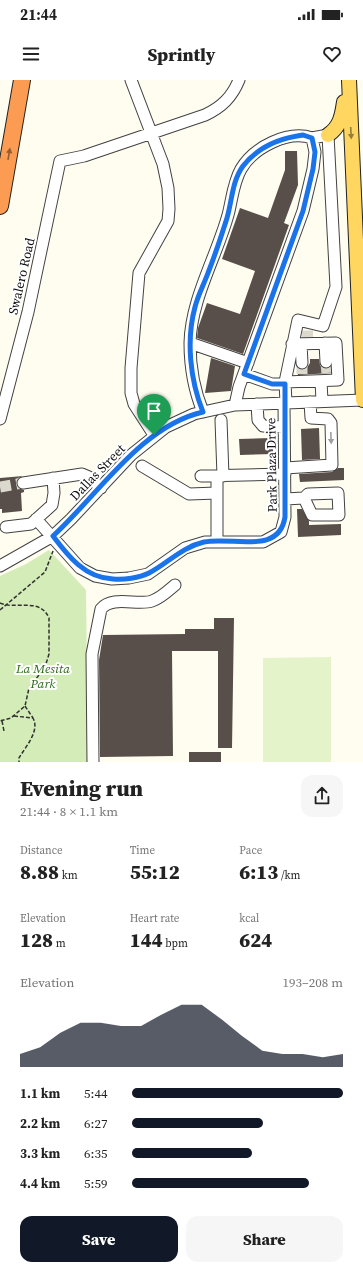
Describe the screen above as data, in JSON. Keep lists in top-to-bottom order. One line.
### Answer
{"streets":{"street":["Swalero Road","Park Plaza Drive","Dallas Street"]},"crossings":[["Park Plaza Drive","Dallas Street"]],"parks":["La Mesita Park"],"page":{"status":"21:44","header":"Sprintly","heading":["Evening run","21:44 · 8 × 1.1 km"],"stats":[["Distance","8.88 km"],["Time","55:12"],["Pace","6:13 /km"],["Elevation","128 m"],["Heart rate","144 bpm"],["kcal","624"]],"chart":["Elevation","193–208 m"],"list":[{"name":"1.1 km","note":"5:44"},{"name":"2.2 km","note":"6:27"},{"name":"3.3 km","note":"6:35"},{"name":"4.4 km","note":"5:59"}],"buttons":["Save","Share"]}}
